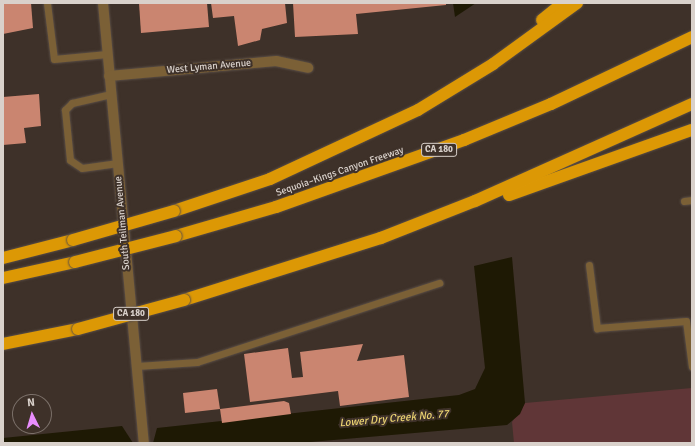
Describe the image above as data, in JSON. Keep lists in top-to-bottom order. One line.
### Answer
{"streets":{"highway":["CA 180","Sequoia–Kings Canyon Freeway"],"street":["West Lyman Avenue","South Teilman Avenue"]},"crossings":[["West Lyman Avenue","South Teilman Avenue"]],"water":["Lower Dry Creek No. 77"],"north":"top"}
